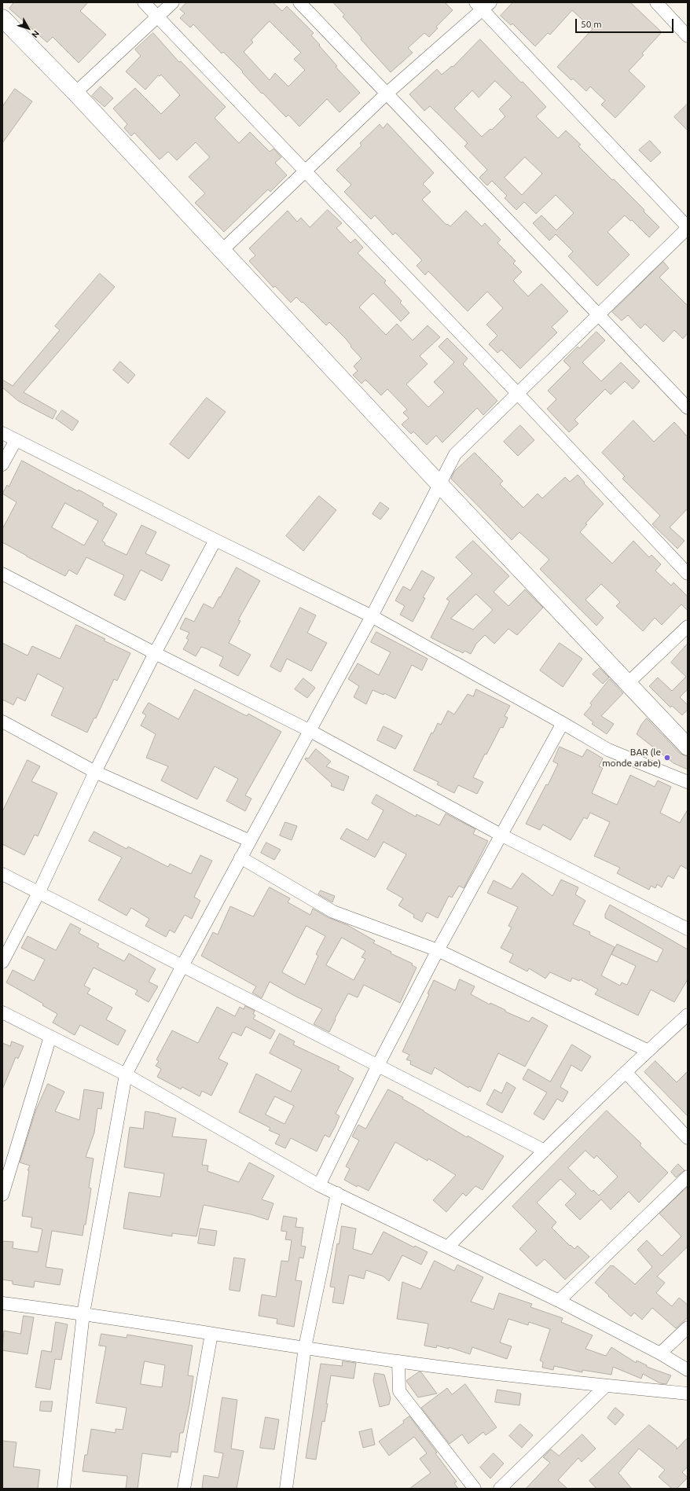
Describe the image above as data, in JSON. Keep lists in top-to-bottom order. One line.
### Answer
{"places":["BAR (le monde arabe)"],"scale_bar":"50 m","north":"bottom right"}
